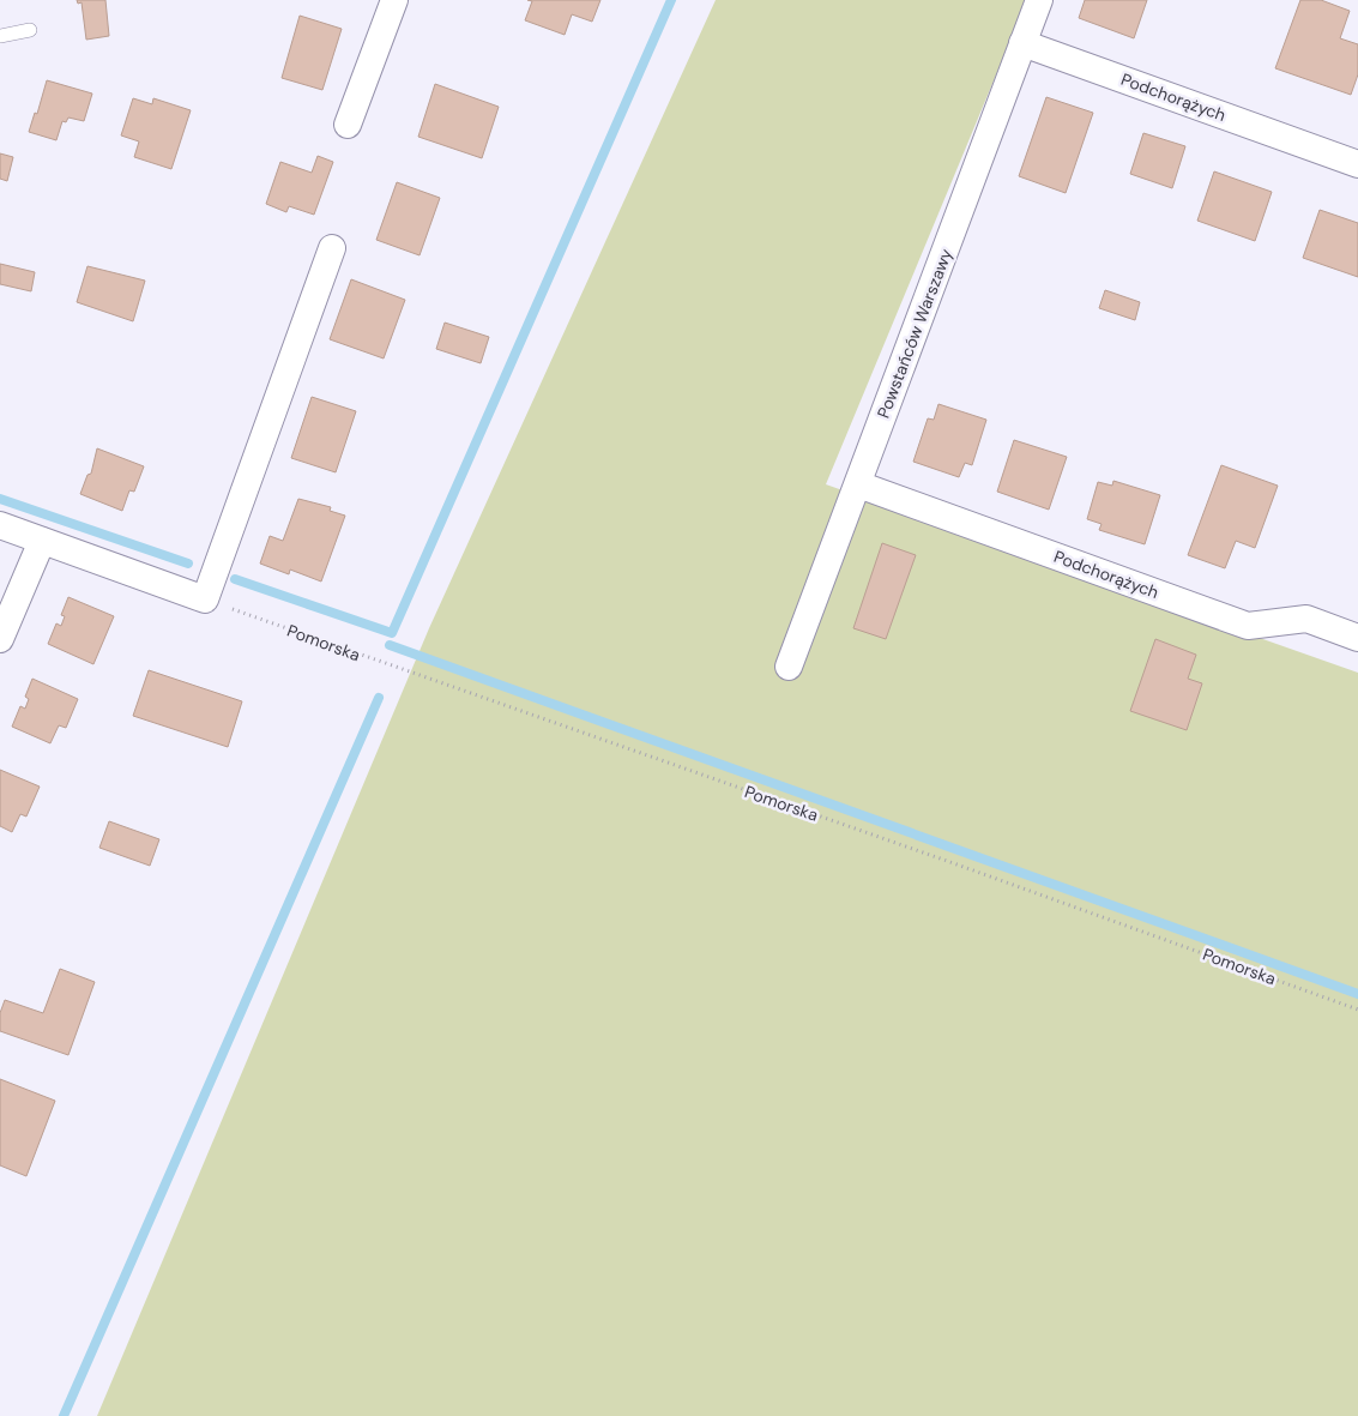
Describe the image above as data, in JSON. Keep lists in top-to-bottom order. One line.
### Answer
{"streets":{"street":["Podchorążych","Powstańców Warszawy"],"path":["Pomorska"]},"crossings":[["Podchorążych","Powstańców Warszawy"]]}
